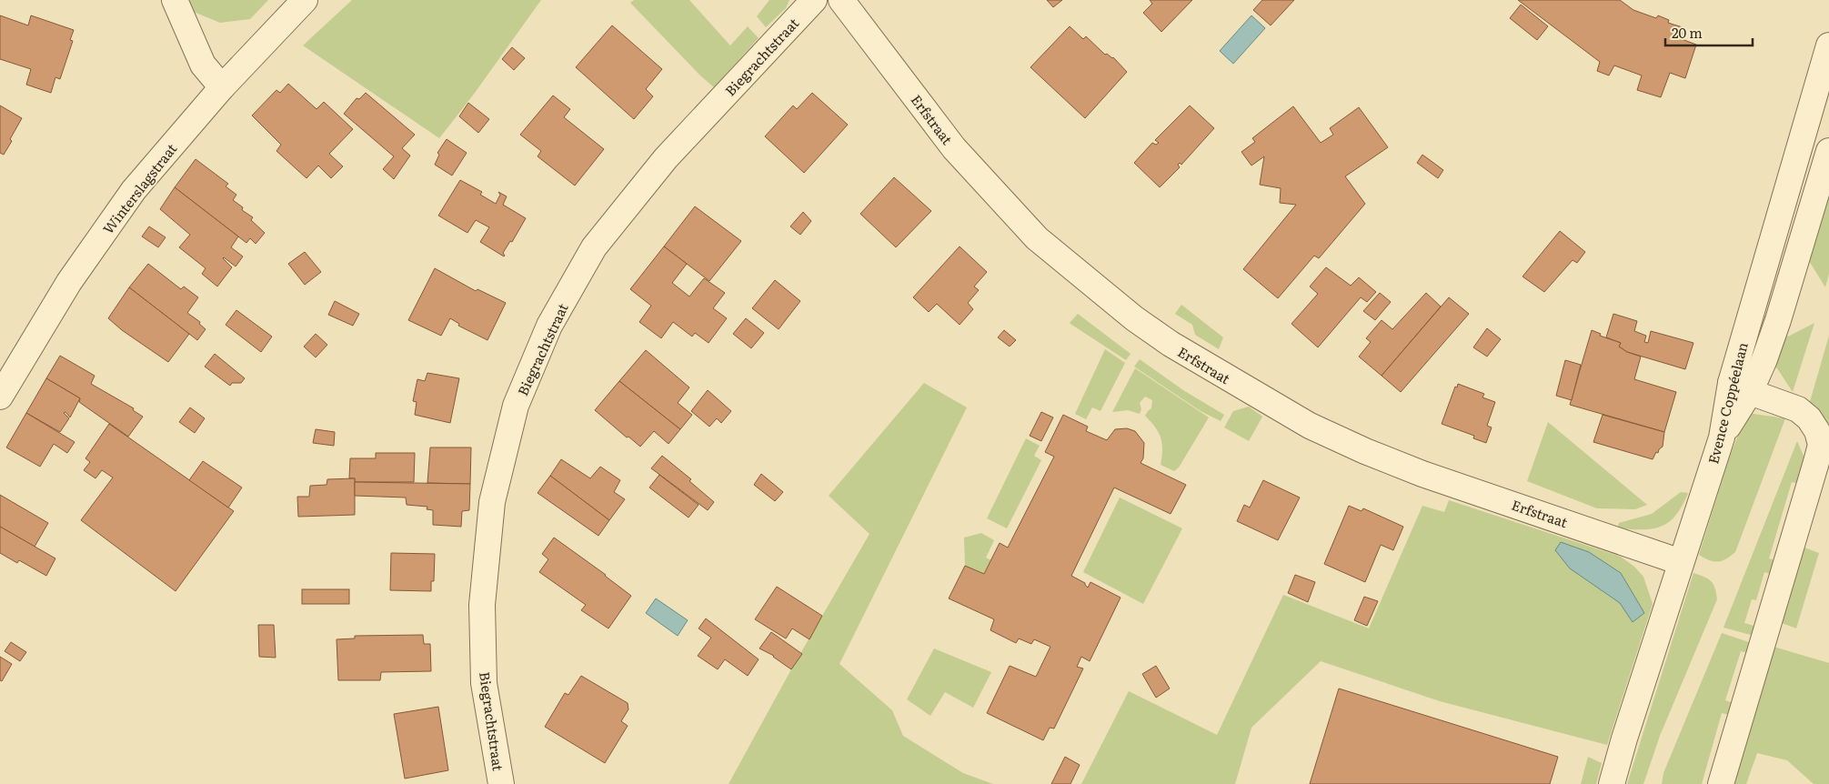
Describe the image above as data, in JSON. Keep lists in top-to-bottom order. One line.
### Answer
{"streets":{"street":["Biegrachtstraat","Erfstraat","Winterslagstraat","Evence Coppéelaan"]},"crossings":[["Erfstraat","Evence Coppéelaan"]],"scale_bar":"20 m"}
